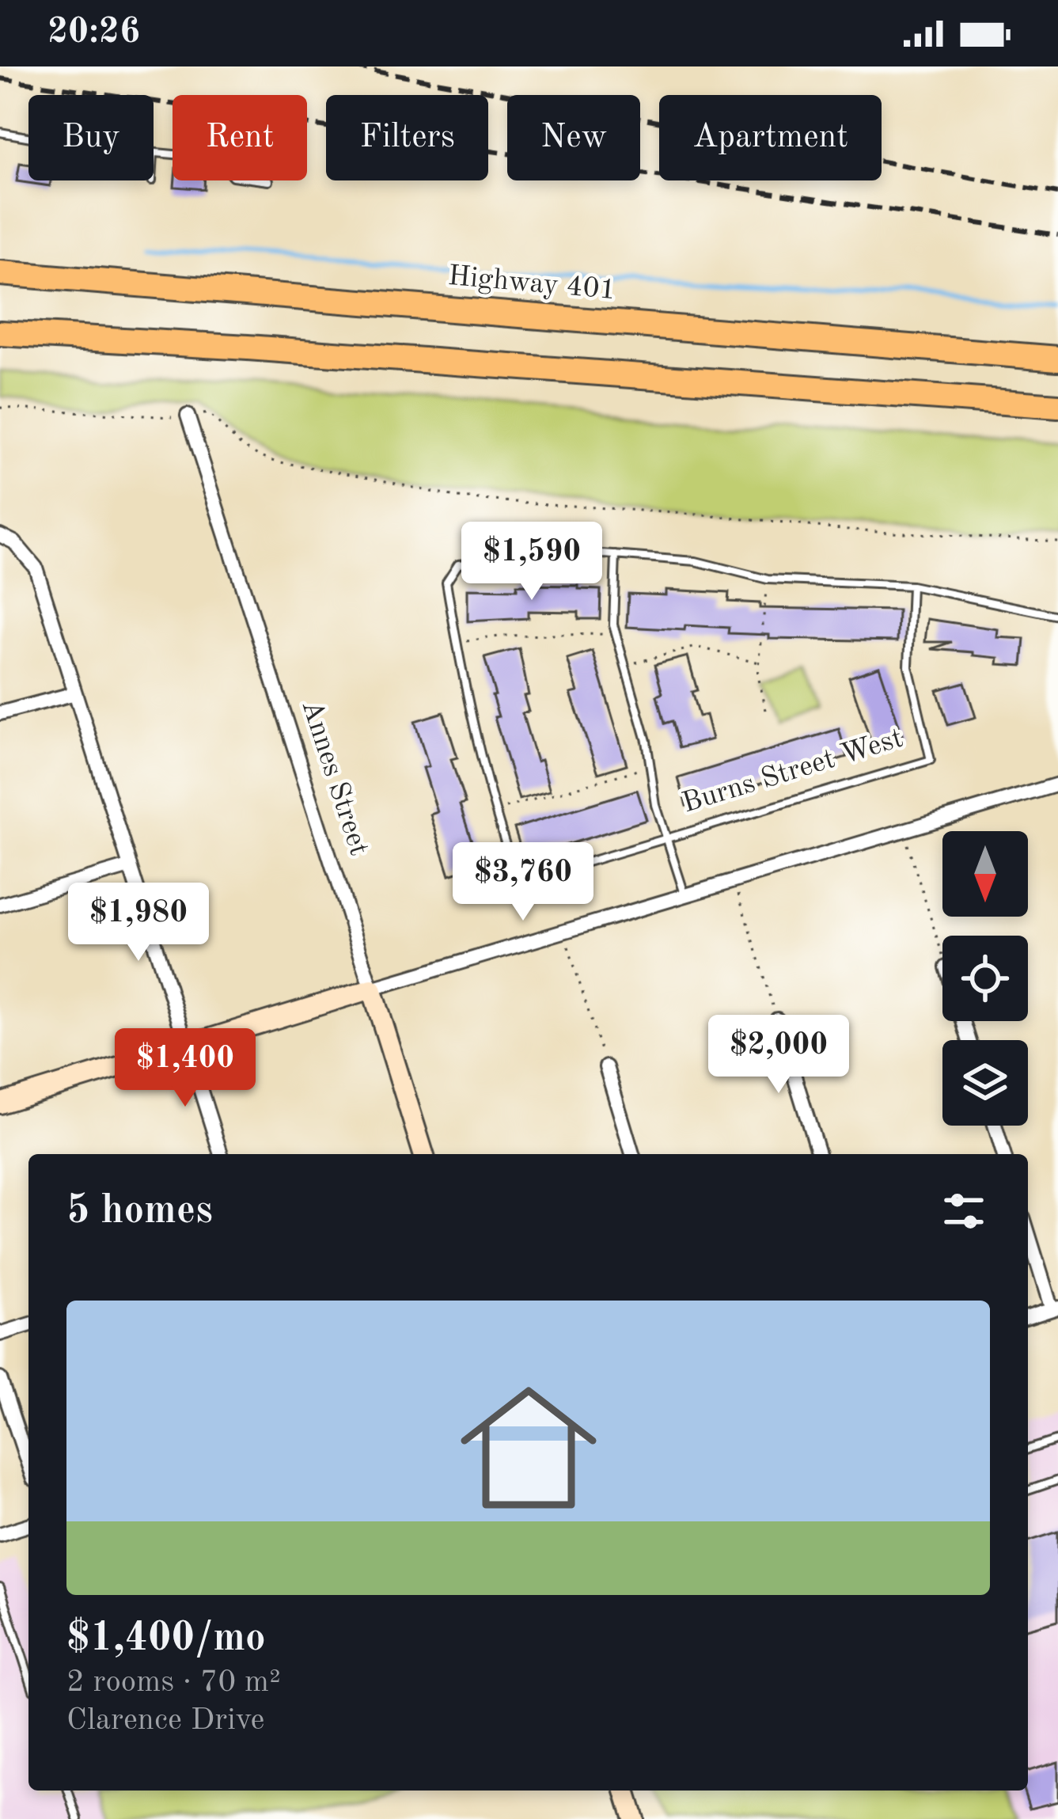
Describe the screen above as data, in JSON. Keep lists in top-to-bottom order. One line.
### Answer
{"streets":{"highway":["Highway 401"],"street":["Annes Street"],"lane":["Burns Street West"]},"north":"bottom","page":{"status":"20:26","chip":["Buy","Rent","Filters","New","Apartment"],"price":["$1,590","$3,760","$1,980","$2,000","$1,400"],"heading":"5 homes","list":[{"name":"$1,400/mo","note":"2 rooms · 70 m² · Clarence Drive"}]}}
